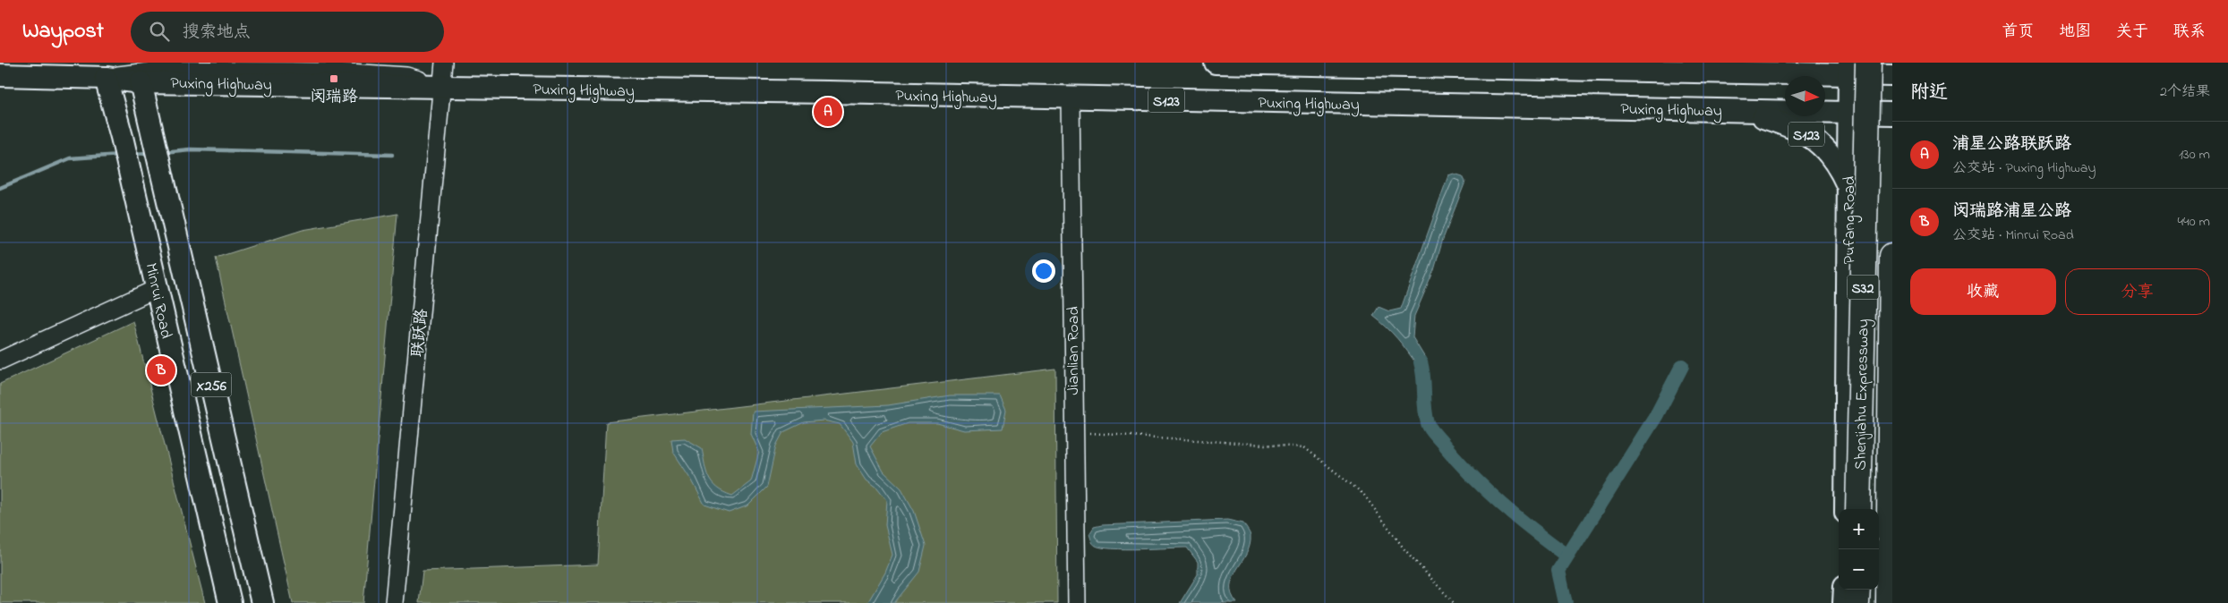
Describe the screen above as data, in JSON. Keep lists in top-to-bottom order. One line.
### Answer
{"streets":{"highway":["S32","Shenjiahu Expressway"],"main road":["Puxing Highway","S123","Pufang Road","Minrui Road","X256"],"street":["联跃路","Jianlian Road"]},"crossings":[["Puxing Highway","S123"],["Puxing Highway","Pufang Road"],["Puxing Highway","Minrui Road"],["Puxing Highway","联跃路"],["Puxing Highway","Jianlian Road"],["S123","Pufang Road"],["Pufang Road","Shenjiahu Expressway"]],"places":{"transit":["闵瑞路"]},"north":"right","page":{"header":"Waypost","search":"搜索地点","nav":["首页","地图","关于","联系"],"heading":["附近","2个结果"],"pins":["A","B"],"list":[{"mark":"A","name":"浦星公路联跃路","note":"公交站 · Puxing Highway","value":"130 m"},{"mark":"B","name":"闵瑞路浦星公路","note":"公交站 · Minrui Road","value":"440 m"}],"buttons":["收藏","分享"],"map_buttons":["+","−"]}}
